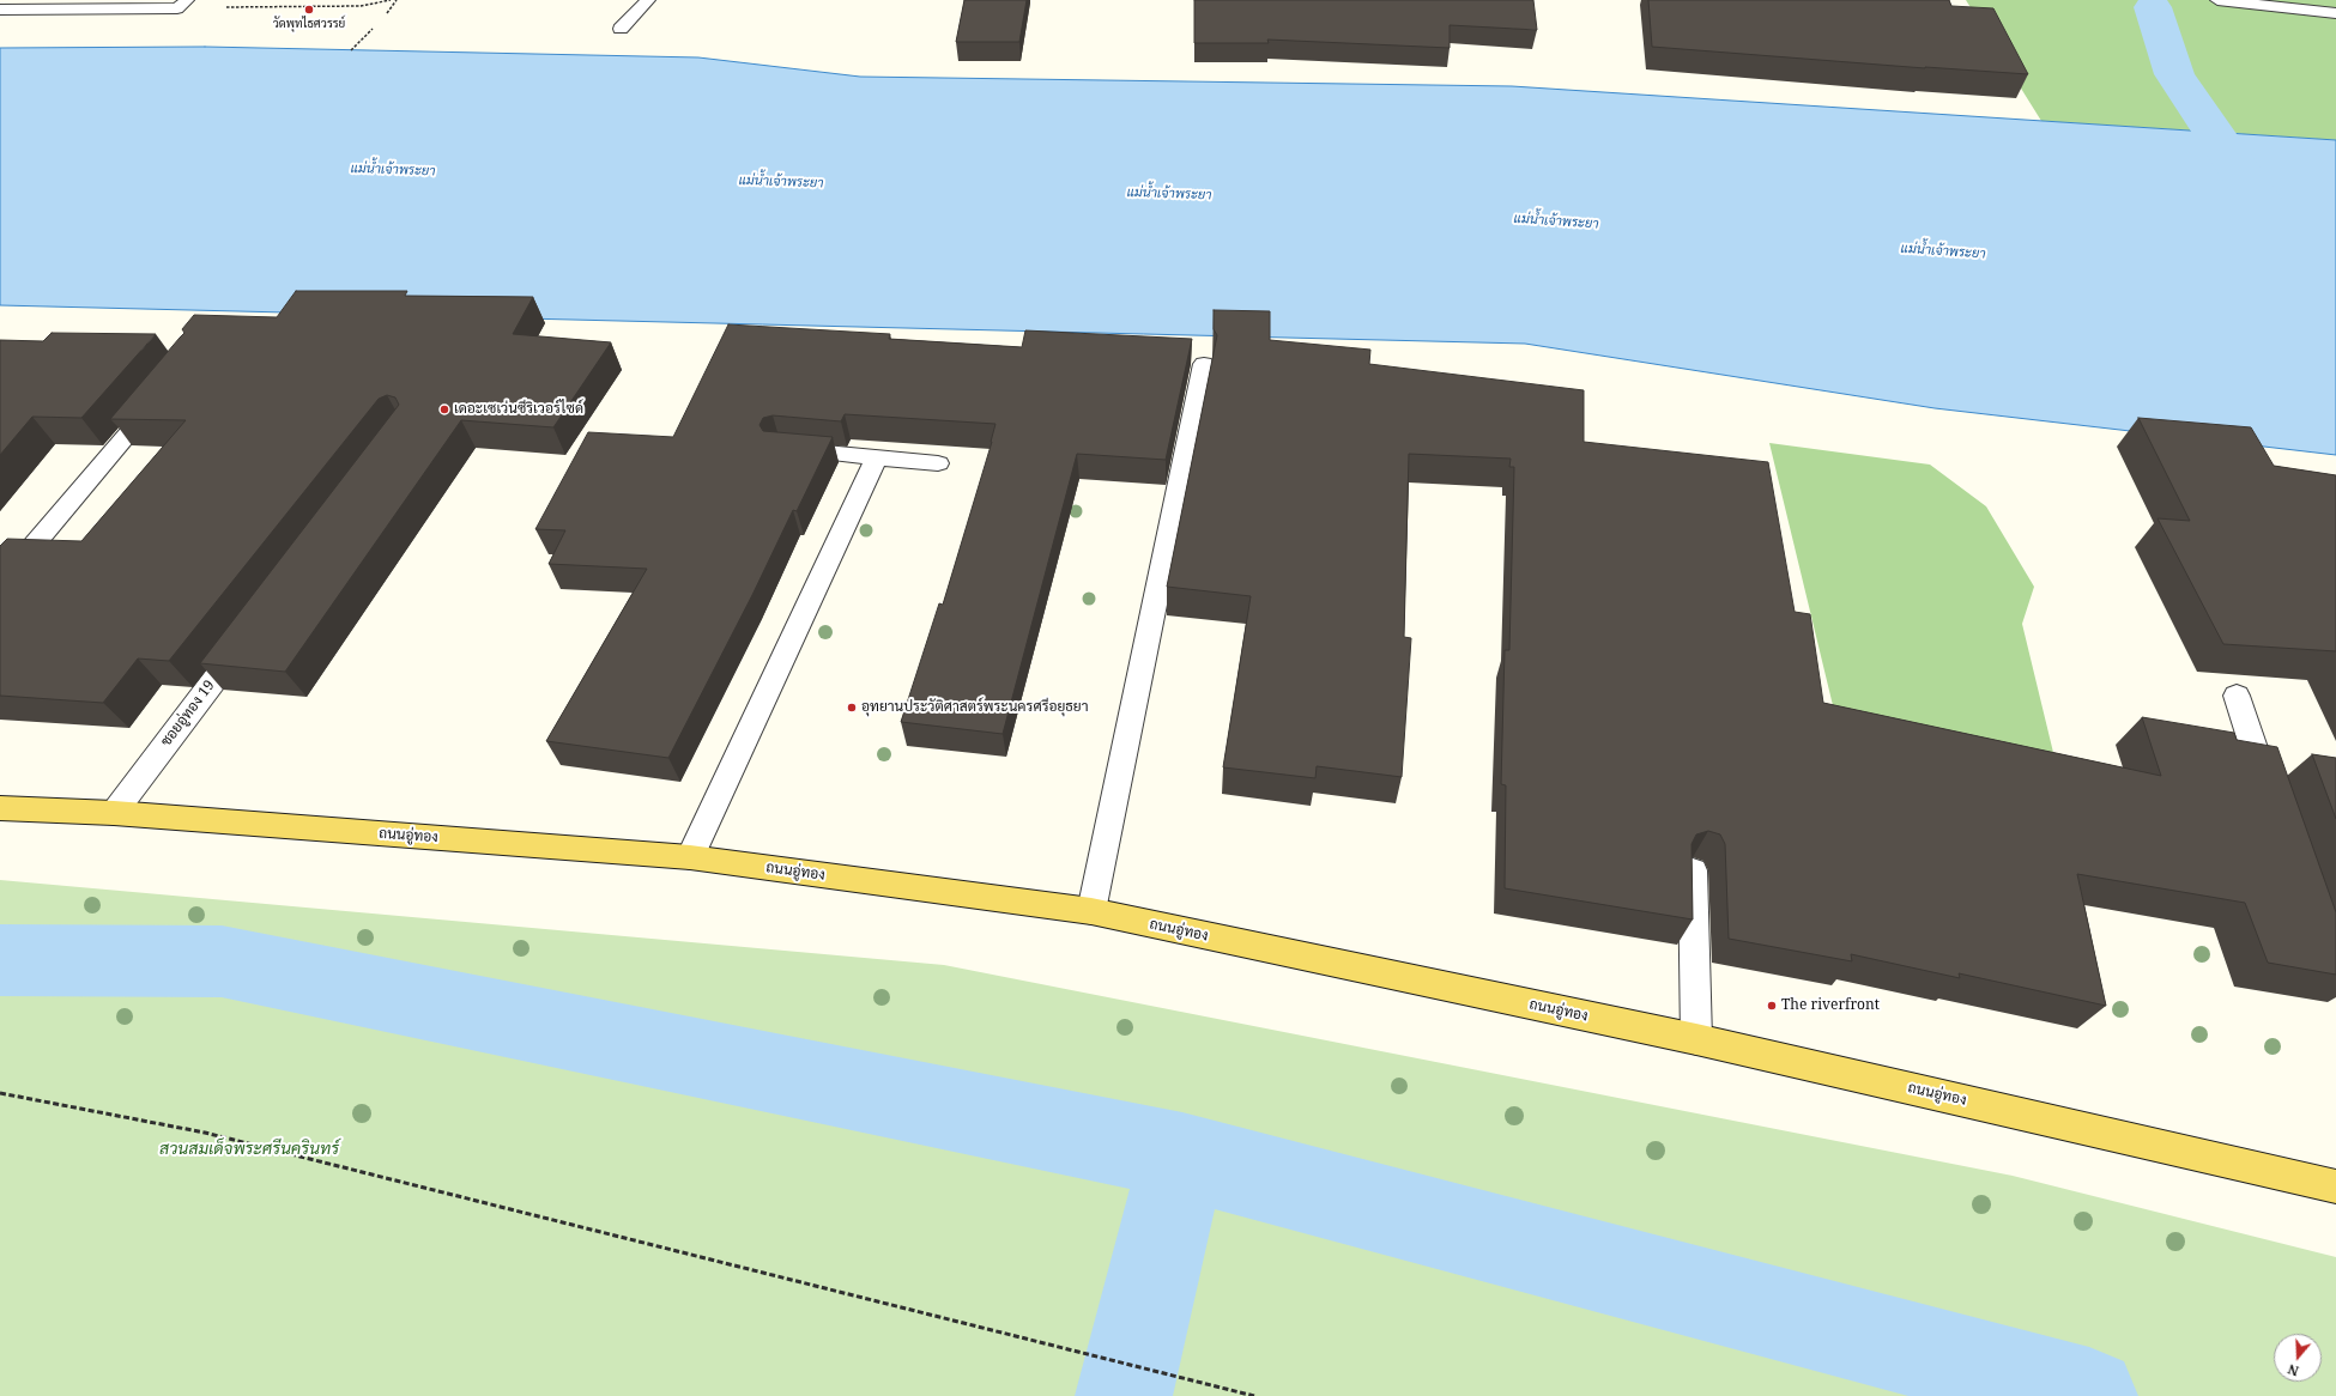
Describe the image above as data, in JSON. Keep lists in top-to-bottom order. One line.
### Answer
{"streets":{"main road":["ถนนอู่ทอง"],"street":["ซอยอู่ทอง 19"]},"crossings":[["ซอยอู่ทอง 19","ถนนอู่ทอง"]],"water":["แม่น้ำเจ้าพระยา"],"parks":["สวนสมเด็จพระศรีนครินทร์"],"places":["วัดพุทไธศวรรย์","เดอะเซเว่นซีริเวอร์ไซด์","อุทยานประวัติศาสตร์พระนครศรีอยุธยา","The riverfront"],"north":"bottom"}
